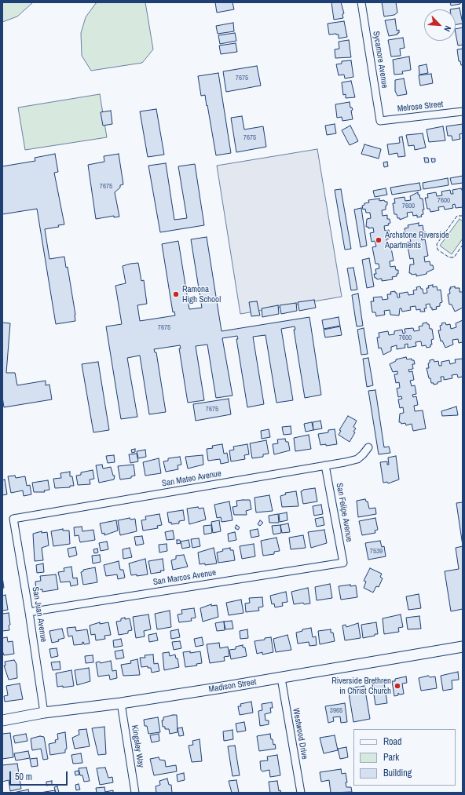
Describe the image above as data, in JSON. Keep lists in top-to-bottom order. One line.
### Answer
{"streets":{"main road":["Madison Street"],"street":["Sycamore Avenue","Melrose Street","San Mateo Avenue","San Felipe Avenue","San Marcos Avenue","San Juan Avenue","Westwood Drive","Kingsley Way"]},"crossings":[["Sycamore Avenue","Melrose Street"],["San Mateo Avenue","San Felipe Avenue"],["San Mateo Avenue","San Juan Avenue"],["San Felipe Avenue","San Marcos Avenue"],["San Marcos Avenue","San Juan Avenue"],["San Juan Avenue","Madison Street"],["Madison Street","Westwood Drive"],["Madison Street","Kingsley Way"]],"places":["Archstone Riverside Apartments","Ramona High School","Riverside Brethren in Christ Church"],"house_numbers":["7675","7675","7675","7600","7600","7675","7600","7675","7539","3965"],"legend":["Road","Park","Building"],"scale_bar":"50 m","north":"bottom right"}
